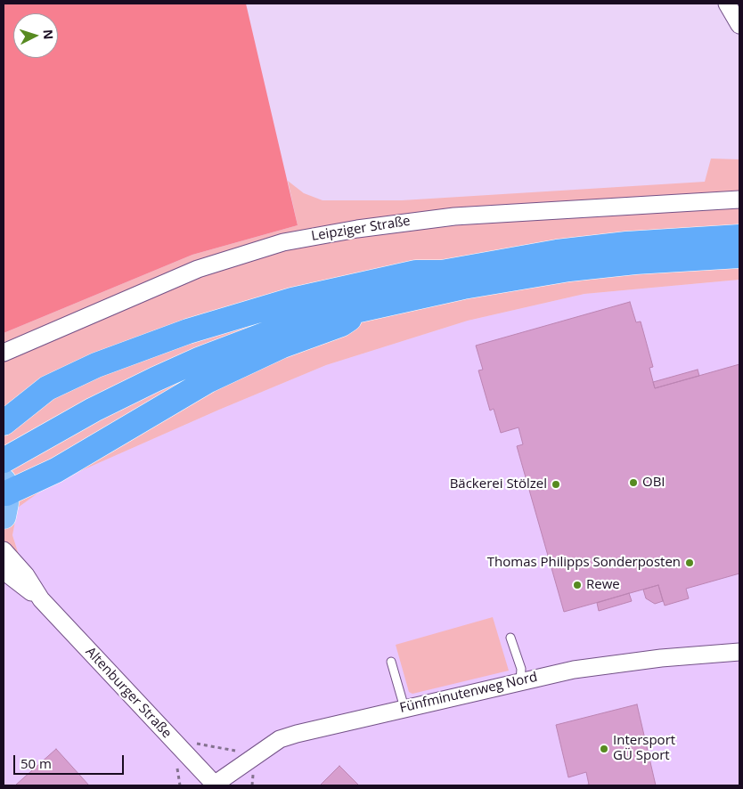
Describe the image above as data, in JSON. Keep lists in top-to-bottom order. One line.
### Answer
{"streets":{"street":["Leipziger Straße","Altenburger Straße","Fünfminutenweg Nord"]},"crossings":[["Altenburger Straße","Fünfminutenweg Nord"]],"places":["OBI","Bäckerei Stölzel","Thomas Philipps Sonderposten","Rewe","Intersport GÜ Sport"],"scale_bar":"50 m","north":"right"}
